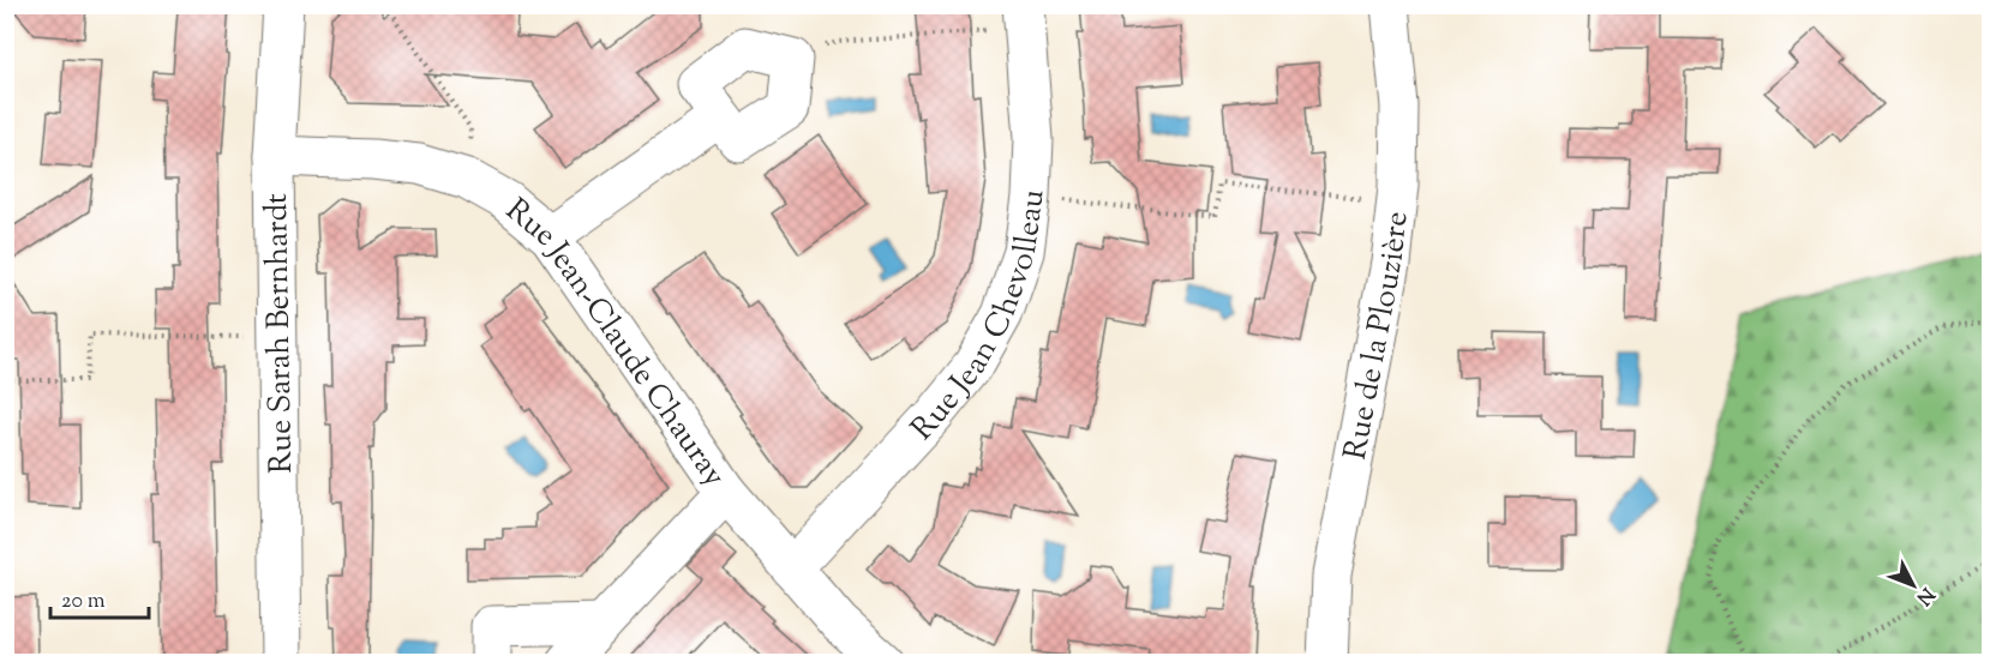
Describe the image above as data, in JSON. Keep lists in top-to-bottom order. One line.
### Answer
{"streets":{"street":["Rue Jean Chevolleau","Rue Sarah Bernhardt","Rue de la Plouzière","Rue Jean-Claude Chauray"]},"crossings":[["Rue Jean Chevolleau","Rue Jean-Claude Chauray"],["Rue Sarah Bernhardt","Rue Jean-Claude Chauray"]],"scale_bar":"20 m","north":"bottom right"}
